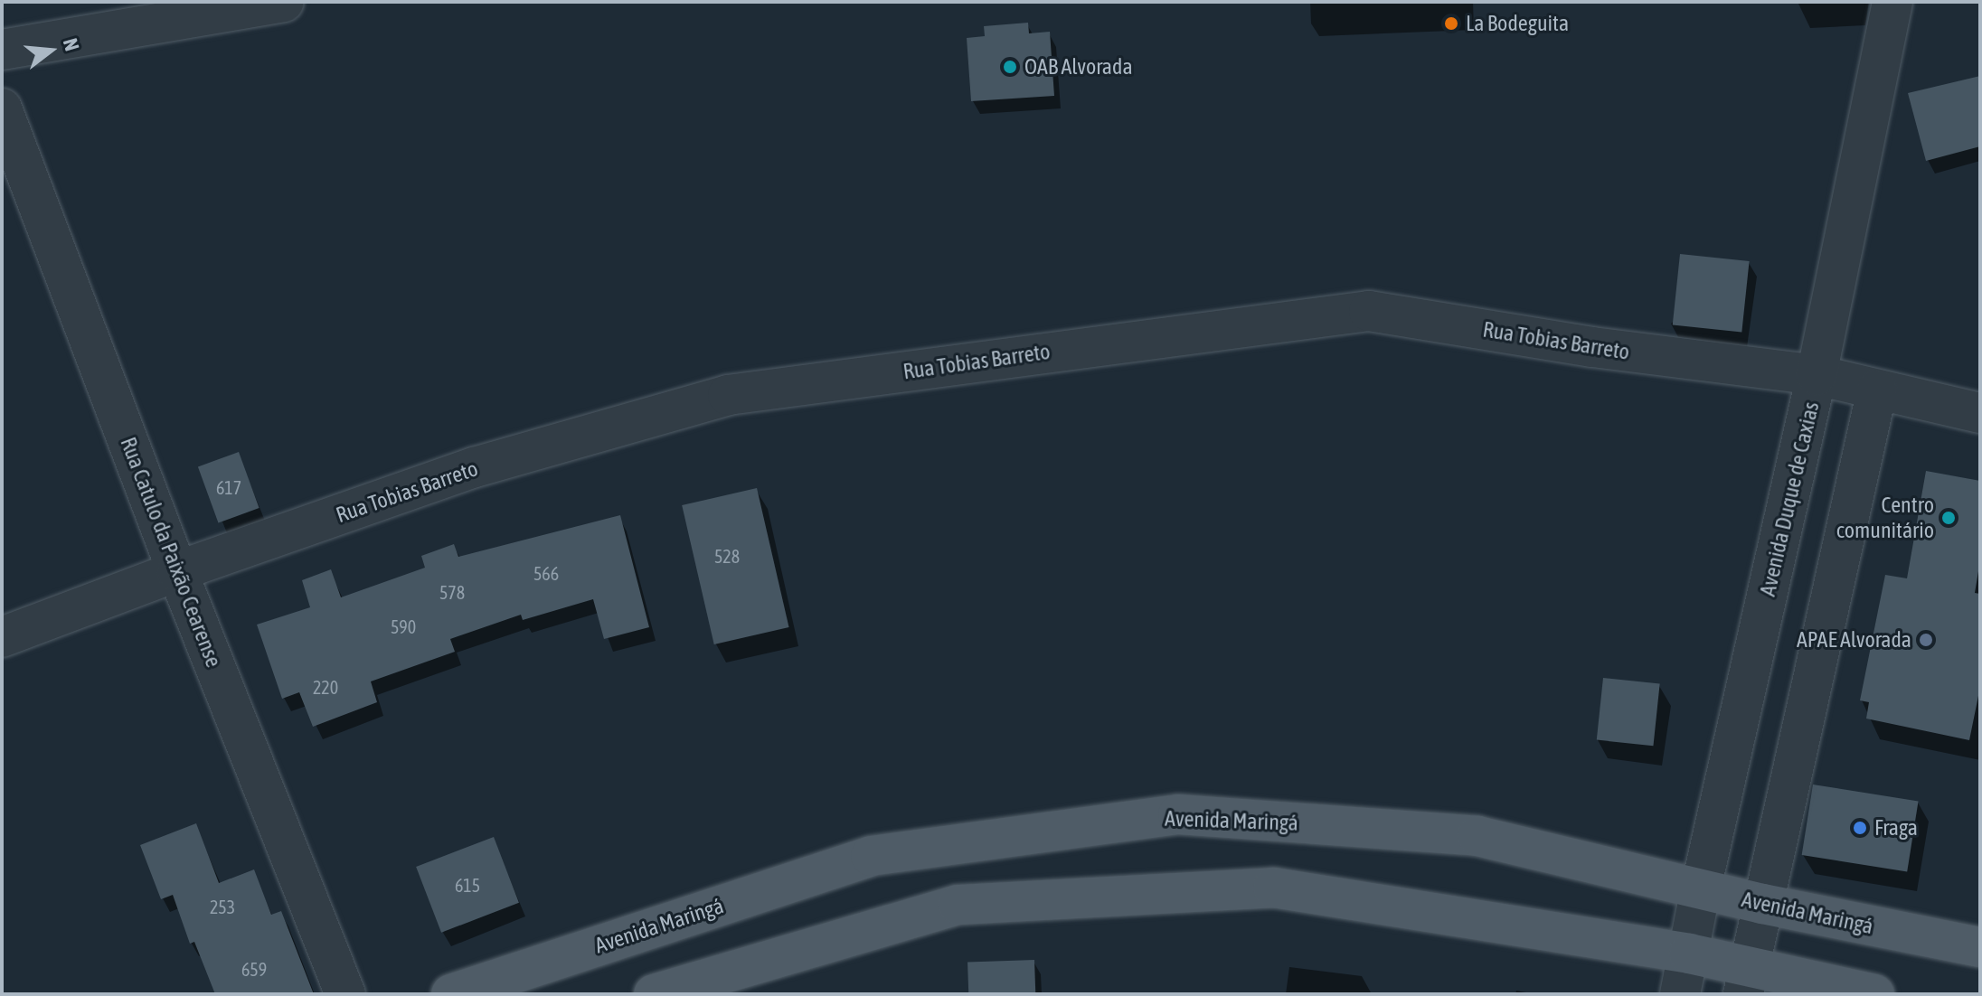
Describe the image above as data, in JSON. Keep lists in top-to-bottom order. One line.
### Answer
{"streets":{"main road":["Avenida Maringá"],"street":["Rua Tobias Barreto","Avenida Duque de Caxias","Rua Catulo da Paixão Cearense"]},"crossings":[["Rua Tobias Barreto","Avenida Duque de Caxias"],["Rua Tobias Barreto","Rua Catulo da Paixão Cearense"],["Avenida Duque de Caxias","Avenida Maringá"]],"places":["La Bodeguita","OAB Alvorada","Centro comunitário","APAE Alvorada","Fraga"],"house_numbers":["617","528","566","578","590","220","615","253","659"],"north":"right"}
